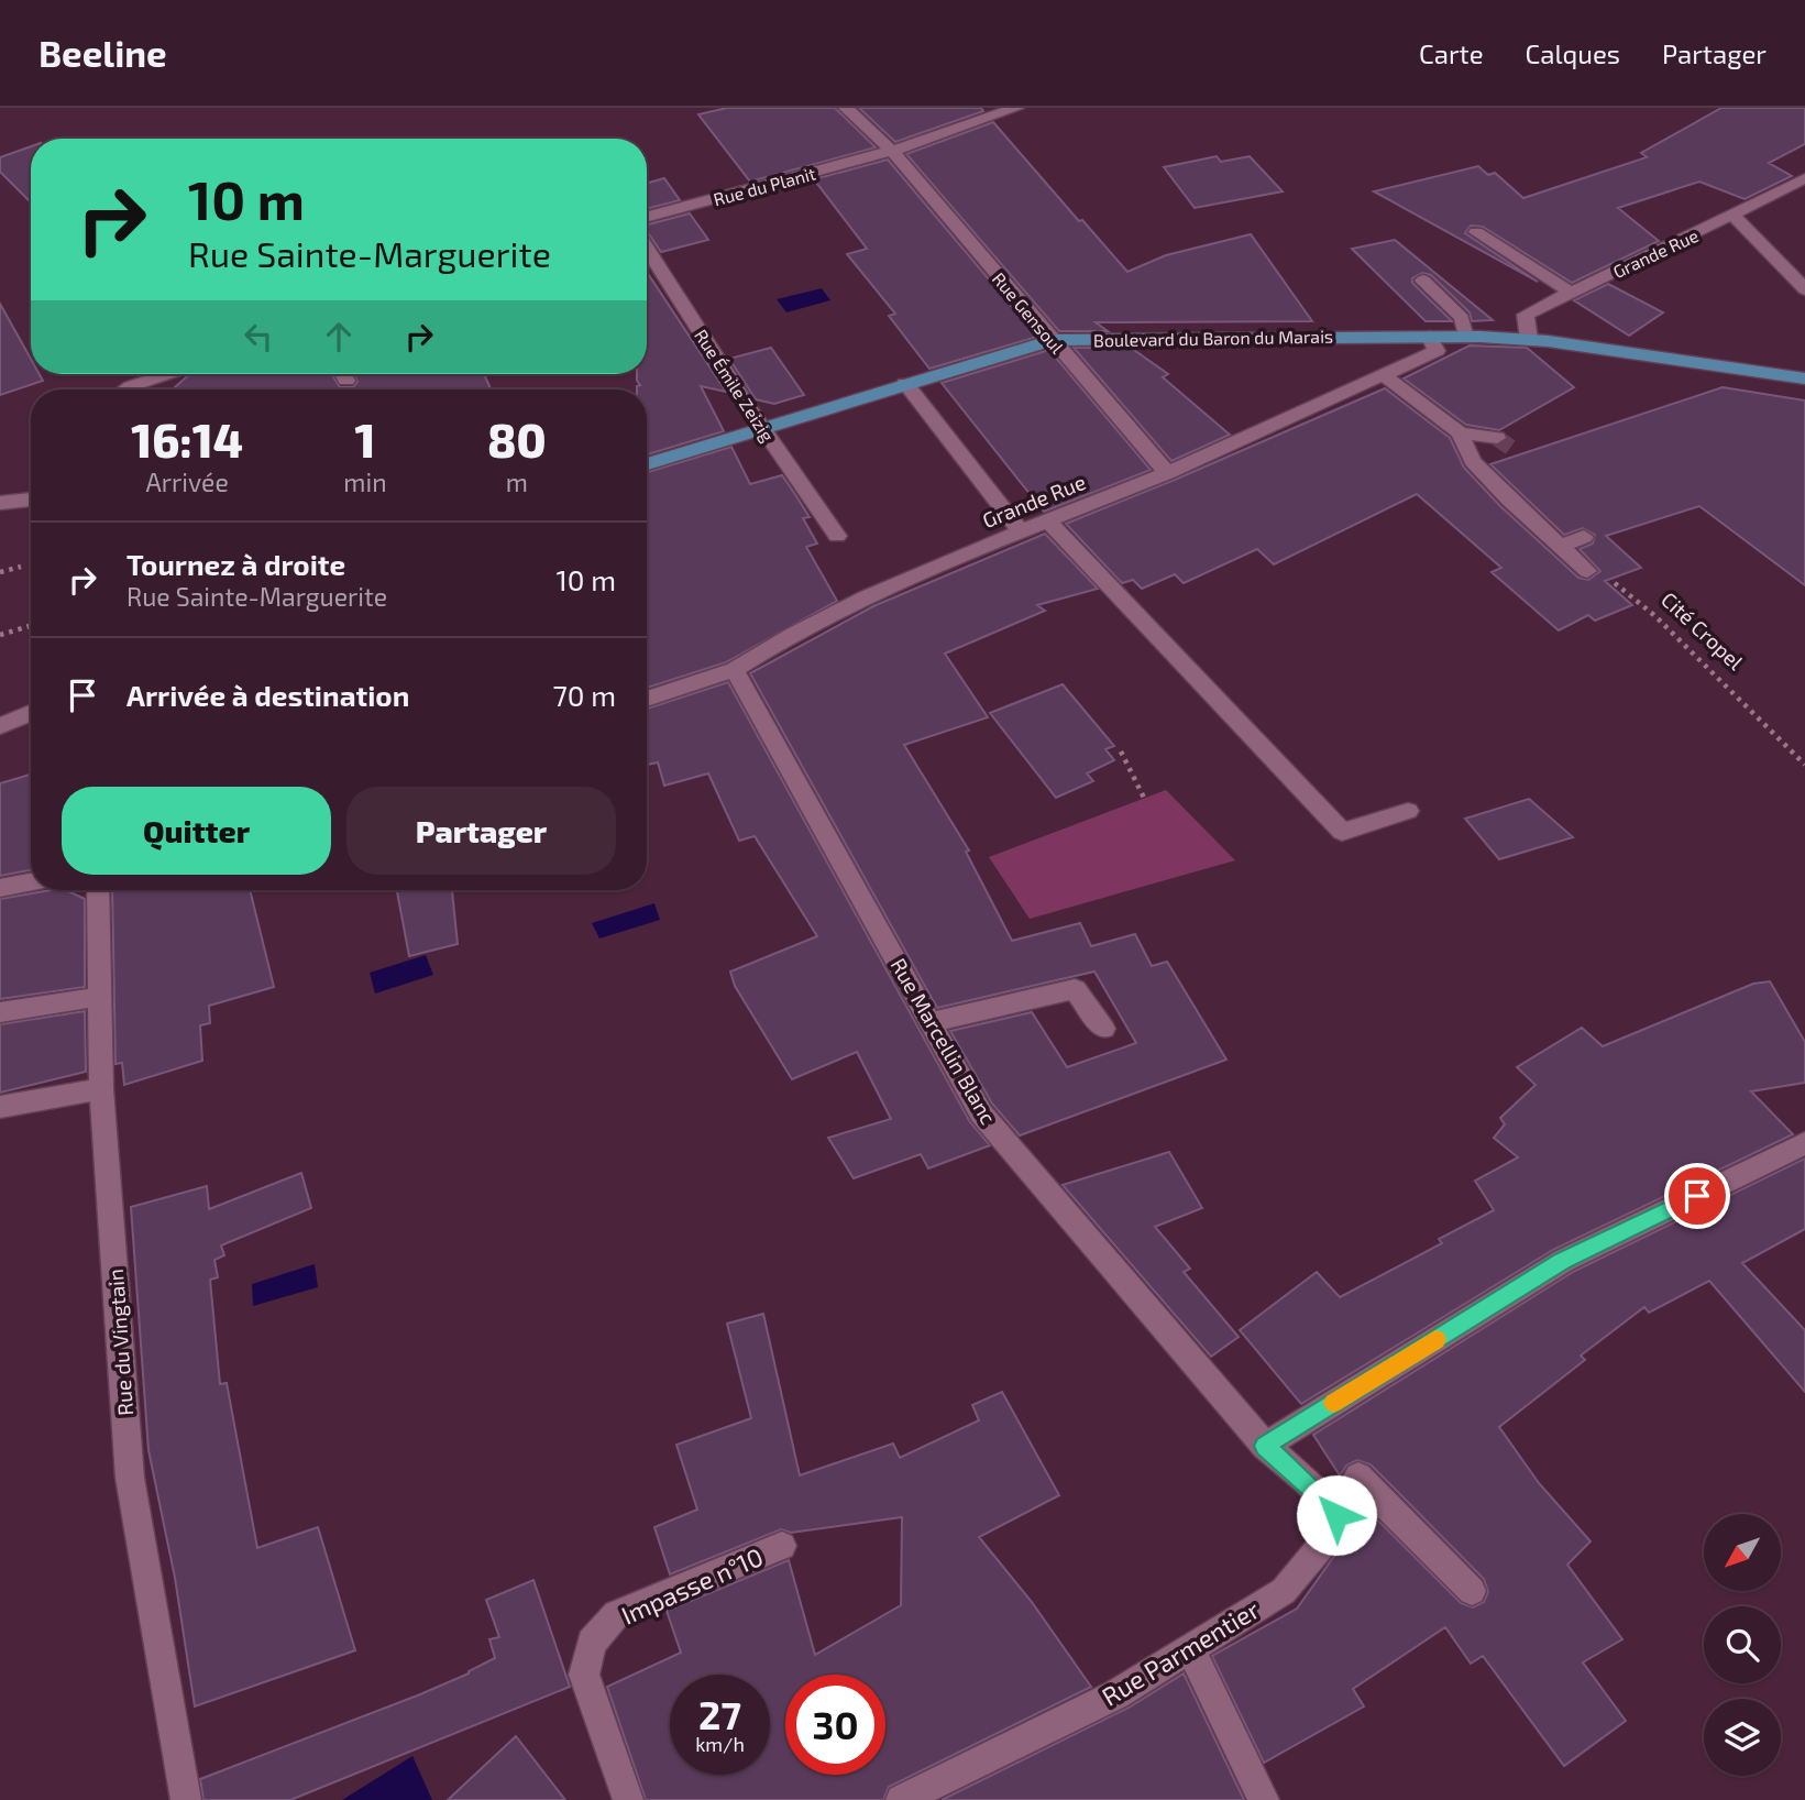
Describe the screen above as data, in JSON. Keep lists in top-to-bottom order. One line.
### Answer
{"streets":{"main road":["Boulevard du Baron du Marais"],"street":["Rue du Planit","Grande Rue","Rue Gensoul","Rue Émile Zeizig","Rue Marcellin Blanc","Rue du Vingtain","Impasse n°10","Rue Parmentier"],"path":["Cité Cropel"]},"crossings":[["Rue du Planit","Rue Gensoul"],["Grande Rue","Rue Gensoul"],["Grande Rue","Boulevard du Baron du Marais"],["Grande Rue","Rue Marcellin Blanc"],["Rue Gensoul","Boulevard du Baron du Marais"],["Boulevard du Baron du Marais","Rue Émile Zeizig"]],"north":"bottom left","page":{"header":"Beeline","nav":["Carte","Calques","Partager"],"turn":["10 m","Rue Sainte-Marguerite"],"eta":["16:14","Arrivée","1","min","80","m"],"list":[{"name":"Tournez à droite","note":"Rue Sainte-Marguerite","value":"10 m"},{"name":"Arrivée à destination","value":"70 m"}],"buttons":["Quitter","Partager"],"speed":"27 km/h","limit":"30"}}
